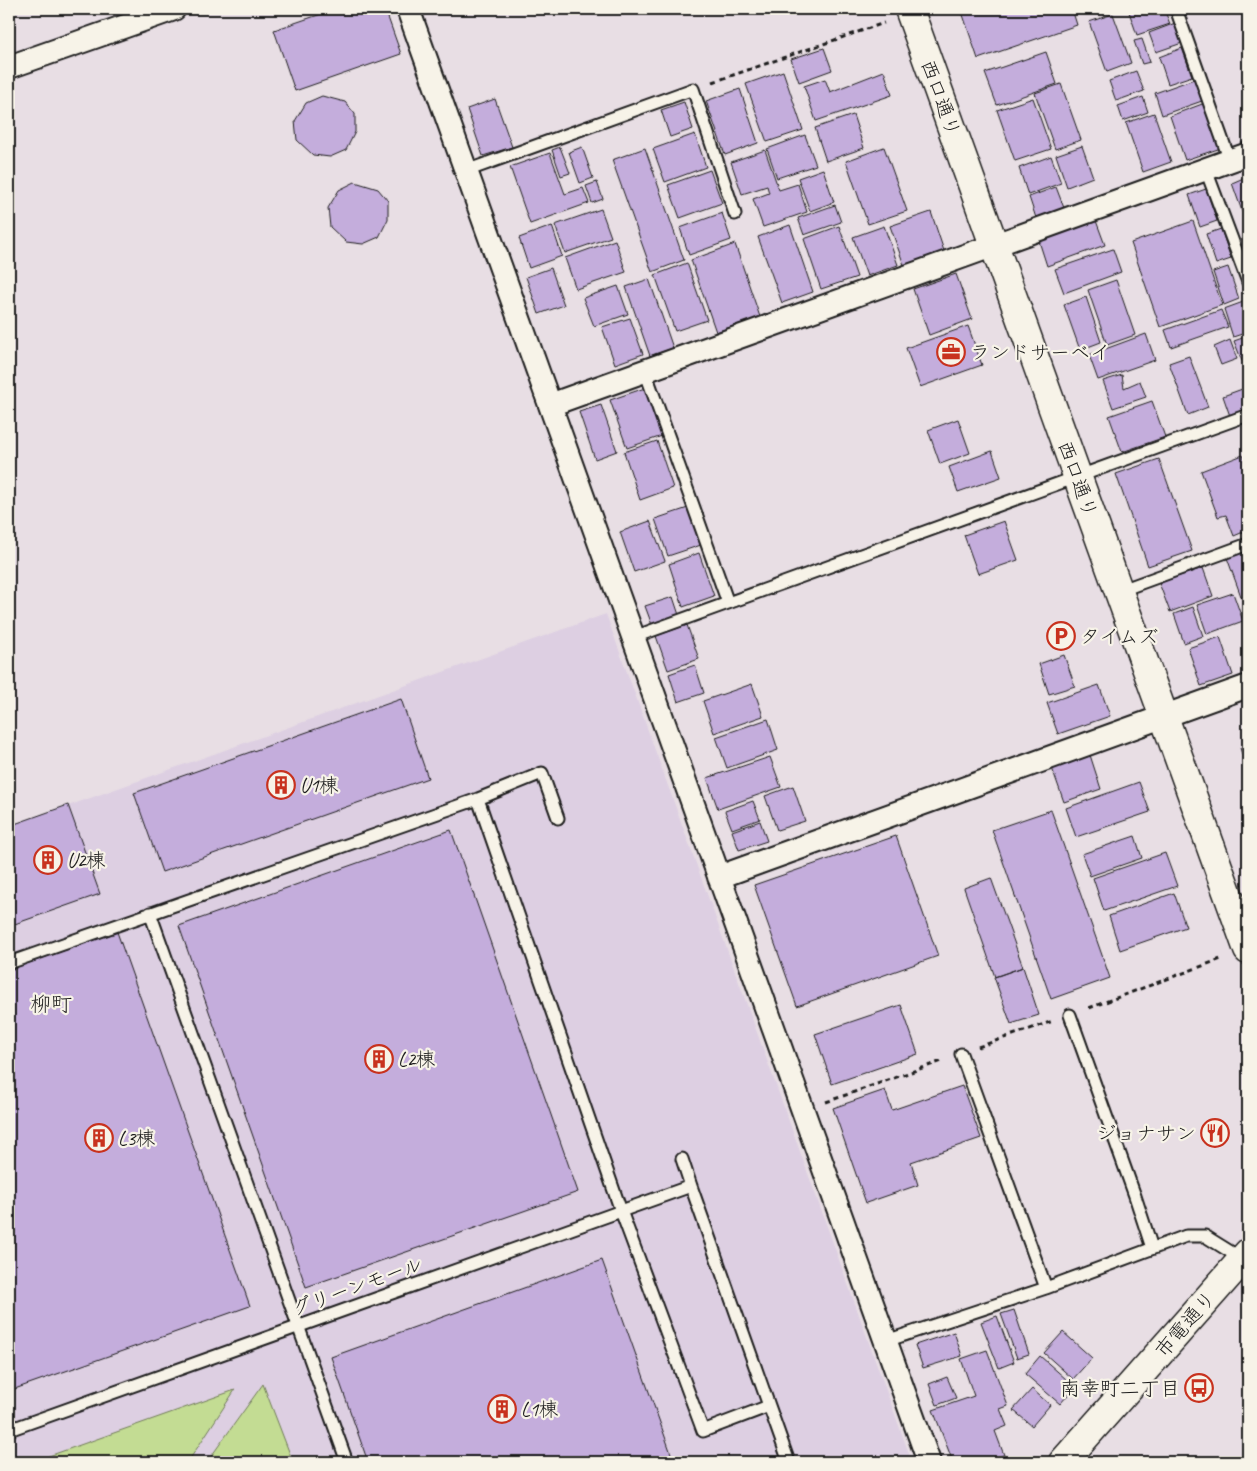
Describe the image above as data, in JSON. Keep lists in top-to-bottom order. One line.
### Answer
{"streets":{"main road":["西口通り","市電通り"],"lane":["グリーンモール"]},"districts":["柳町"],"places":{"office":["ランドサーベイ"],"parking":["タイムズ"],"building":["U1棟","U2棟","L2棟","L3棟","L1棟"],"restaurant":["ジョナサン"],"bus stop":["南幸町二丁目"]}}
